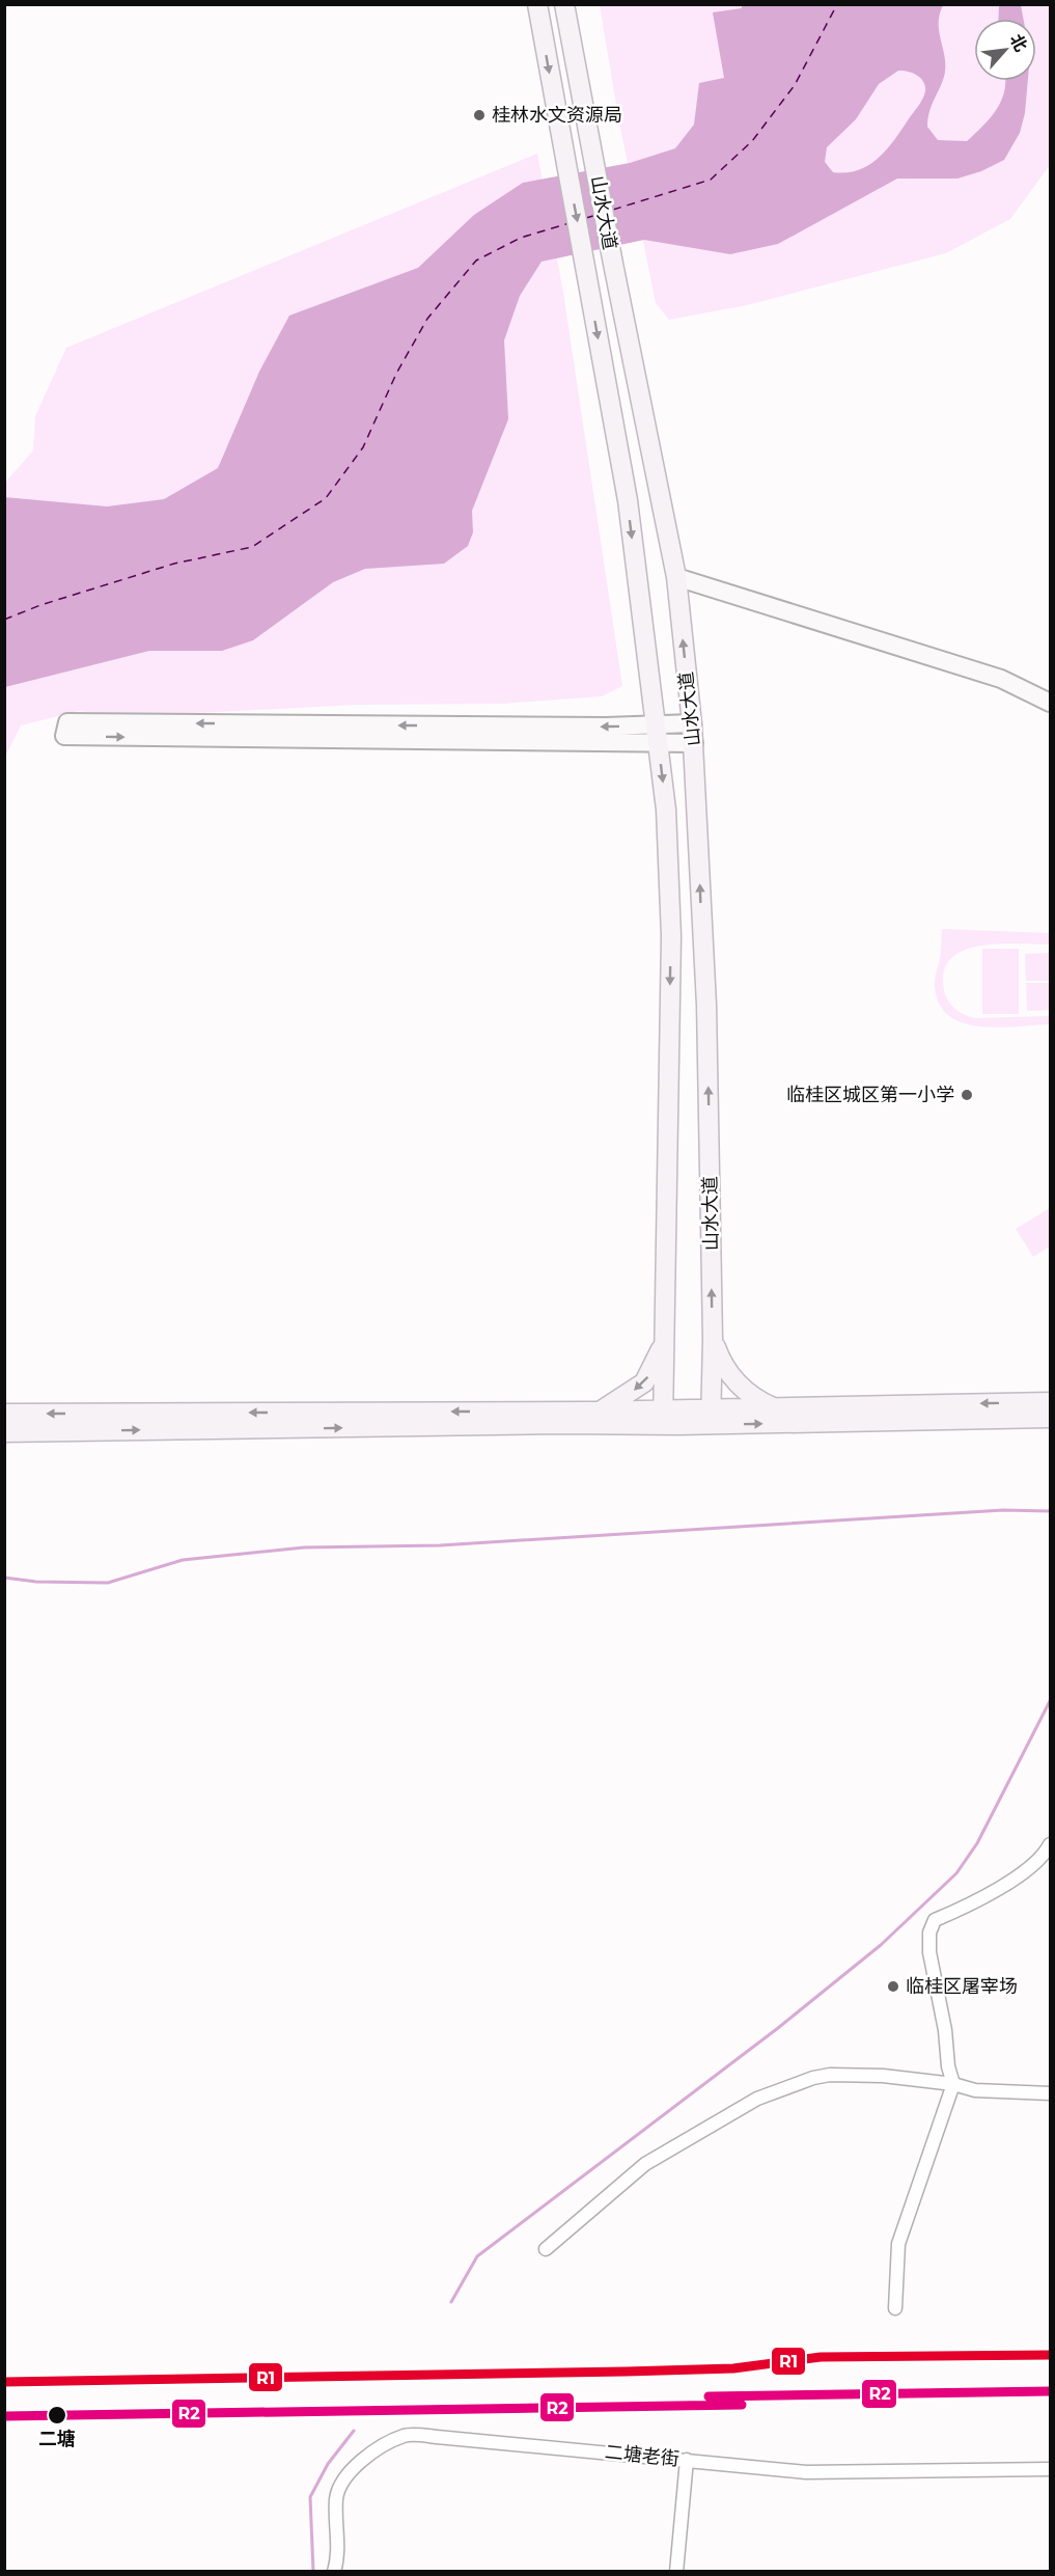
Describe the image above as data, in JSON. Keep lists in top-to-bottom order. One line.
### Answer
{"streets":{"main road":["山水大道"],"street":["二塘老街"]},"places":["桂林水文资源局","临桂区城区第一小学","临桂区屠宰场","二塘"],"lines":["transit line R1","transit line R2"],"north":"top right"}
